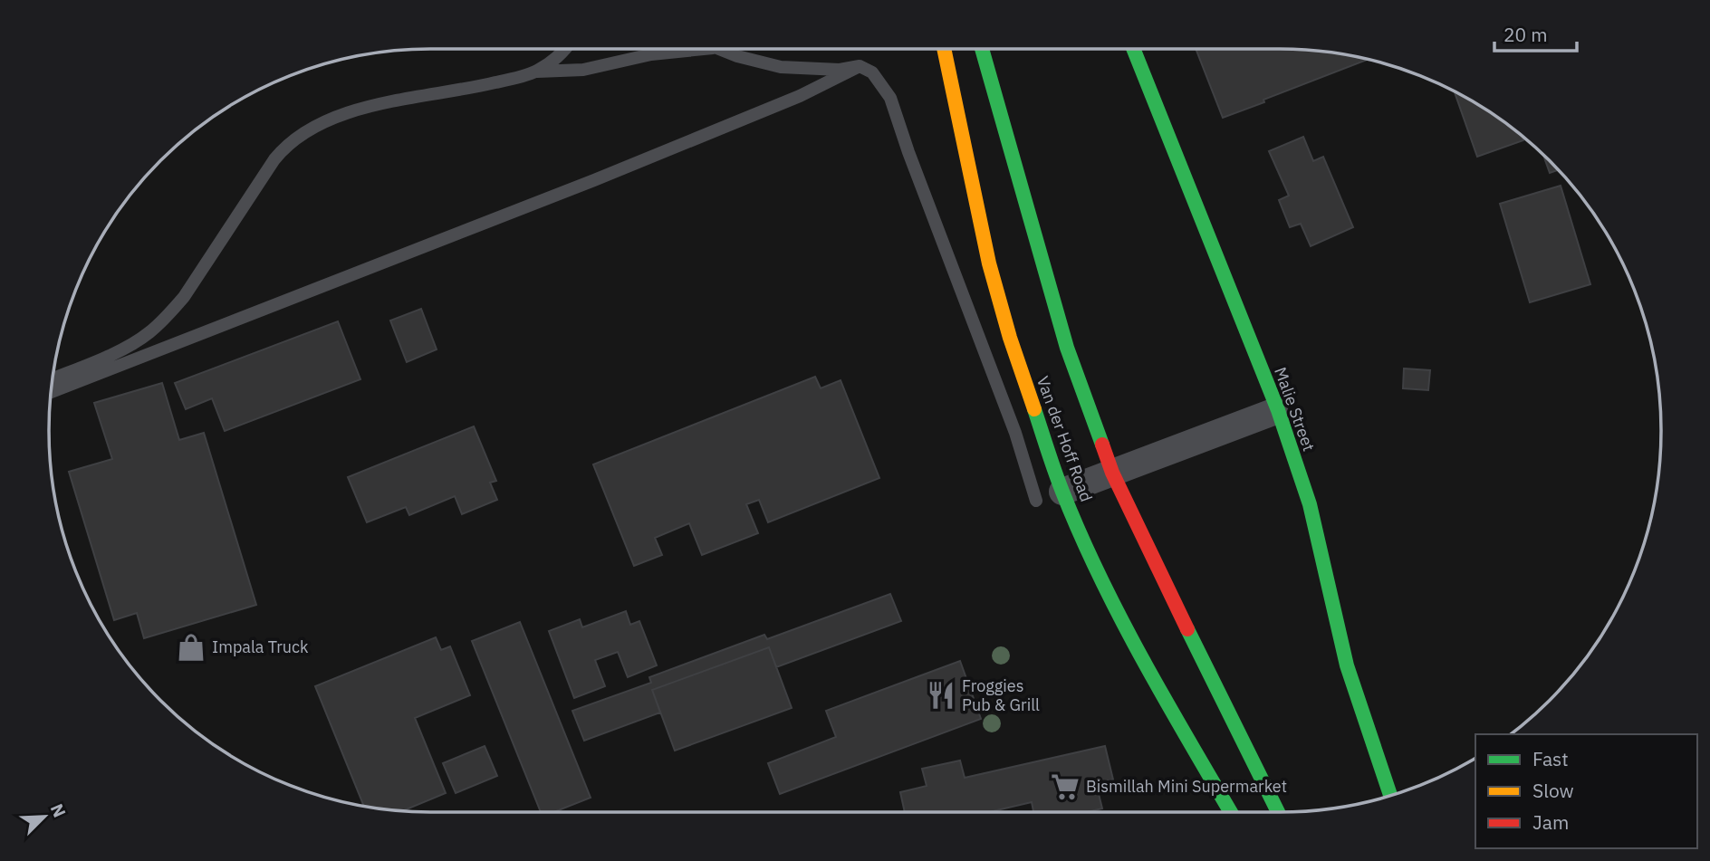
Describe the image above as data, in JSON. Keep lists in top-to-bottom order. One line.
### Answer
{"streets":{"main road":["Malie Street","Van der Hoff Road"]},"places":{"shop":["Impala Truck"],"restaurant":["Froggies Pub & Grill"],"supermarket":["Bismillah Mini Supermarket"]},"legend":["Fast","Slow","Jam"],"scale_bar":"20 m","north":"top right"}
